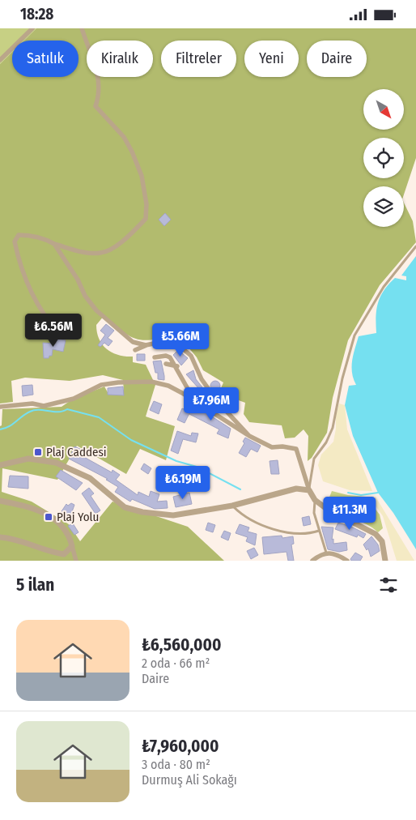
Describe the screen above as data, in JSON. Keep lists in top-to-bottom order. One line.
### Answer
{"places":{"transit":["Plaj Caddesi","Plaj Yolu"]},"north":"bottom right","page":{"status":"18:28","chip":["Satılık","Kiralık","Filtreler","Yeni","Daire"],"price":["₺6.56M","₺5.66M","₺7.96M","₺6.19M","₺11.3M"],"heading":"5 ilan","list":[{"name":"₺6,560,000","note":"2 oda · 66 m² · Daire"},{"name":"₺7,960,000","note":"3 oda · 80 m² · Durmuş Ali Sokağı"}]}}
